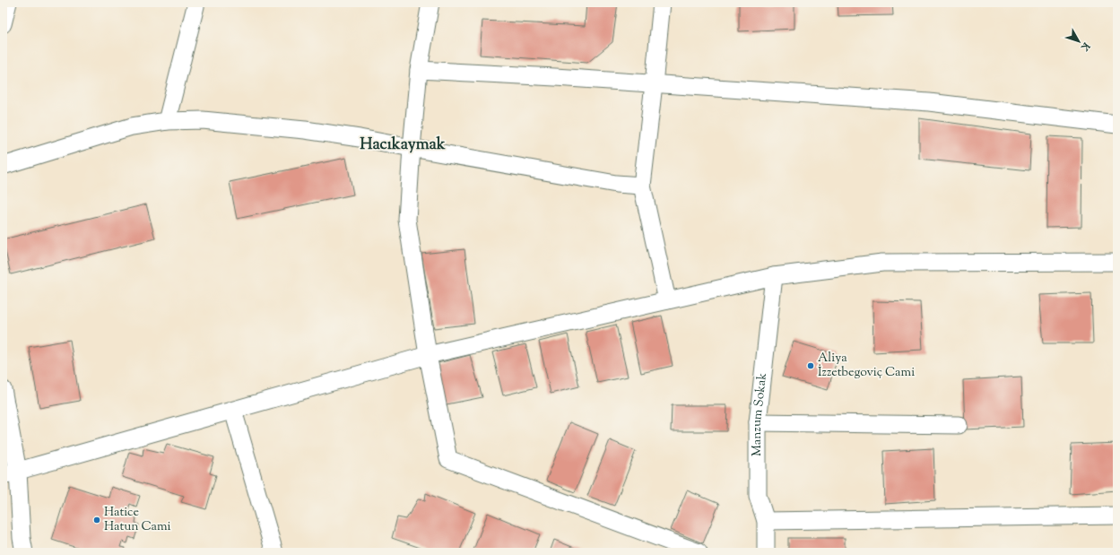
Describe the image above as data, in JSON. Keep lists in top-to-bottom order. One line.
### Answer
{"streets":{"street":["Manzum Sokak"]},"districts":["Hacıkaymak"],"places":["Aliya İzzetbegoviç Cami","Hatice Hatun Cami"],"north":"bottom right"}
